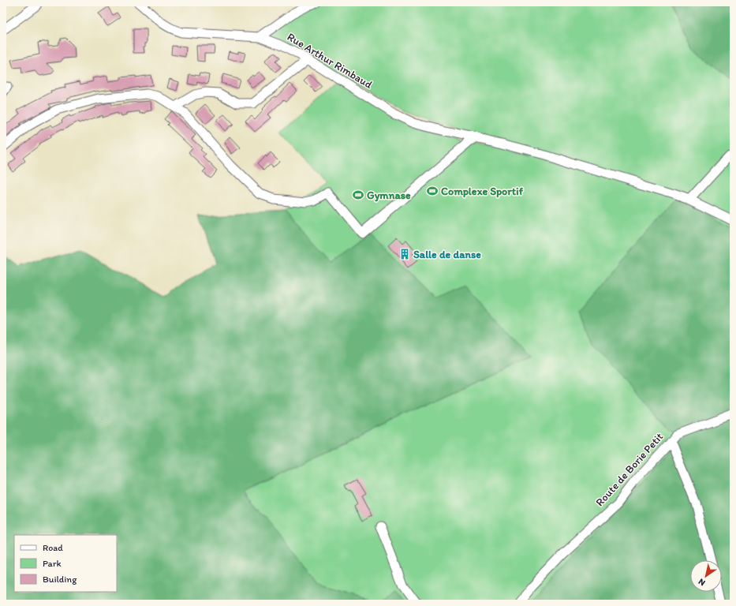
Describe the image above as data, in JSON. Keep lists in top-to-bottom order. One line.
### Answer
{"streets":{"street":["Rue Arthur Rimbaud","Route de Borie Petit"]},"places":{"sports":["Complexe Sportif","Gymnase"],"building":["Salle de danse"]},"legend":["Road","Park","Building"],"north":"bottom left"}
